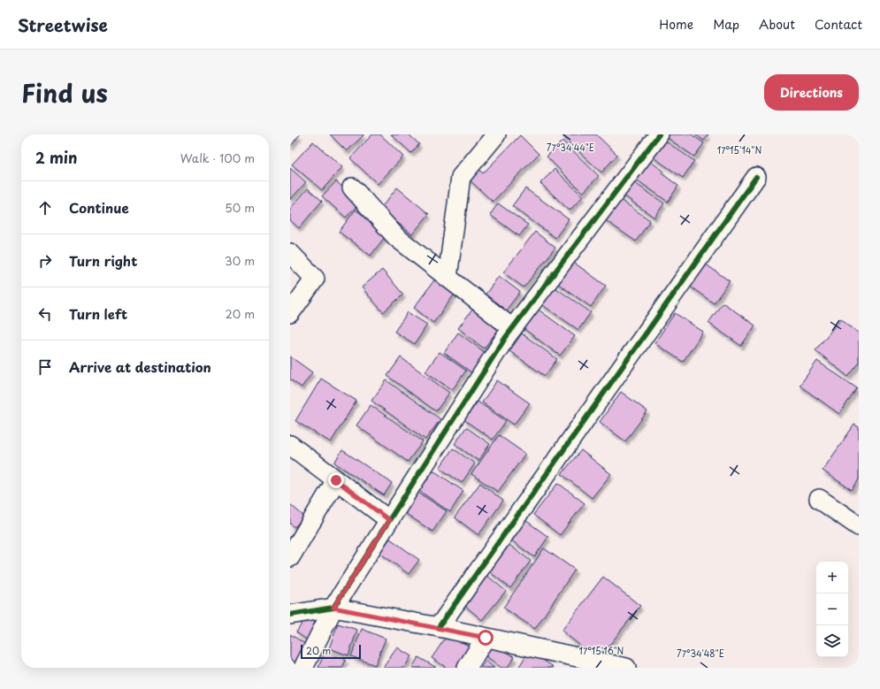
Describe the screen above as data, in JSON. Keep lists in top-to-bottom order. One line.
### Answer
{"scale_bar":"20 m","page":{"header":"Streetwise","nav":["Home","Map","About","Contact"],"title":"Find us","buttons":"Directions","heading":["2 min","Walk · 100 m"],"list":[["Continue","50 m"],["Turn right","30 m"],["Turn left","20 m"],"Arrive at destination"],"map_buttons":["+","−"],"scale":"20 m"},"coordinates":["77°34'44\"E","17°15'14\"N","17°15'16\"N","77°34'48\"E"]}
